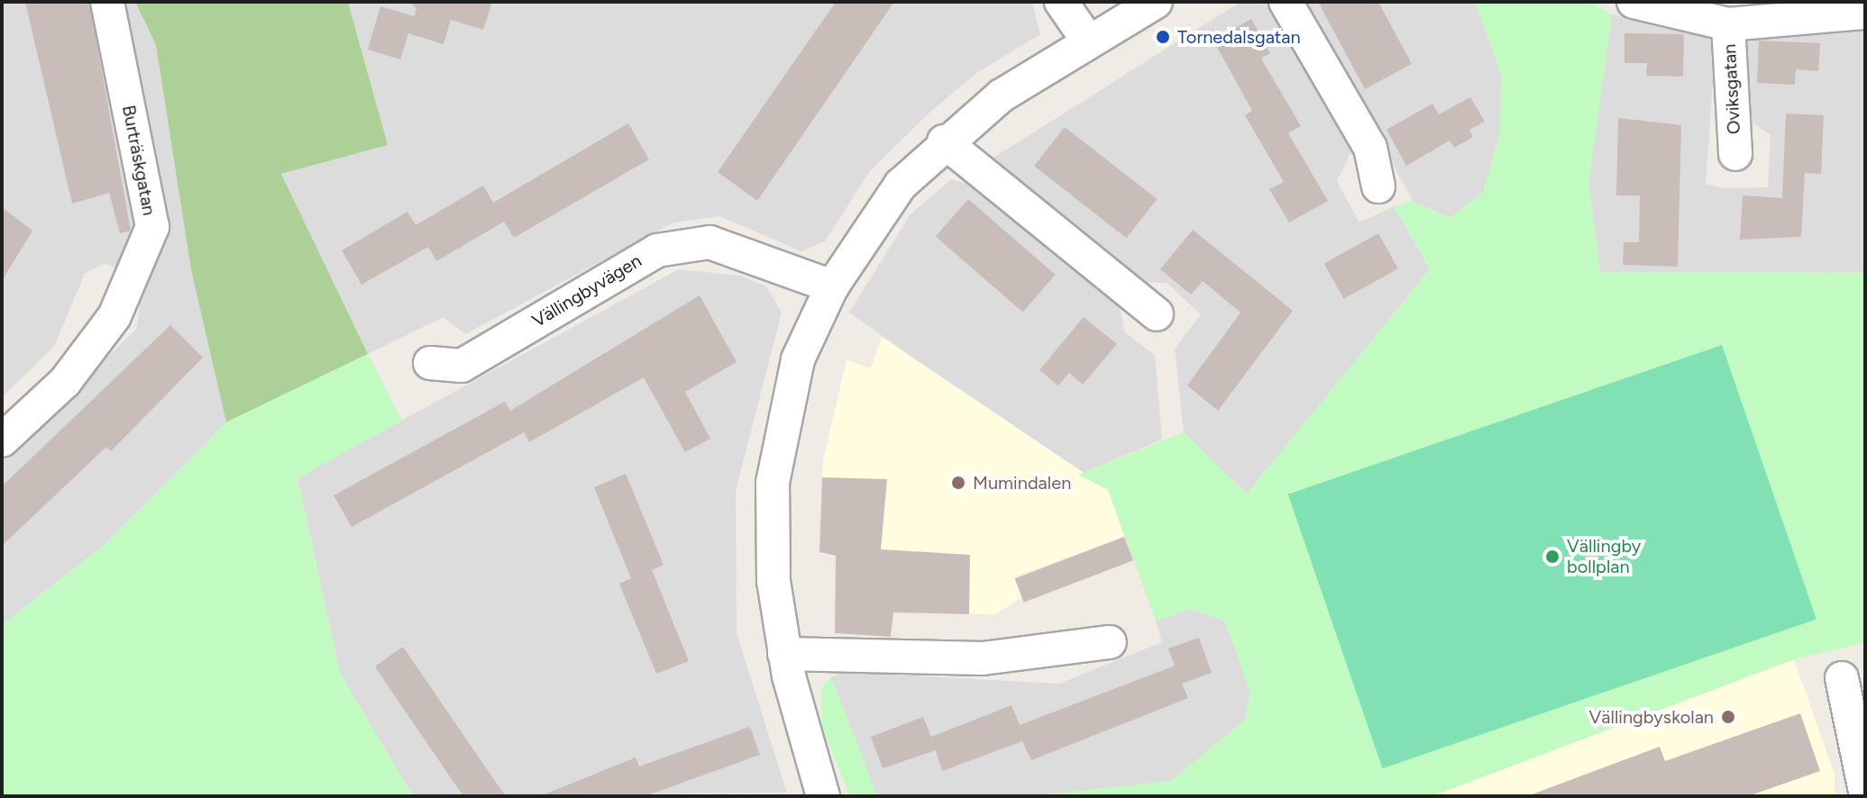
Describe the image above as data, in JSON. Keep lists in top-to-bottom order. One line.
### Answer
{"streets":{"street":["Oviksgatan","Burträskgatan","Vällingbyvägen"]},"places":["Tornedalsgatan","Mumindalen","Vällingby bollplan","Vällingbyskolan"]}
